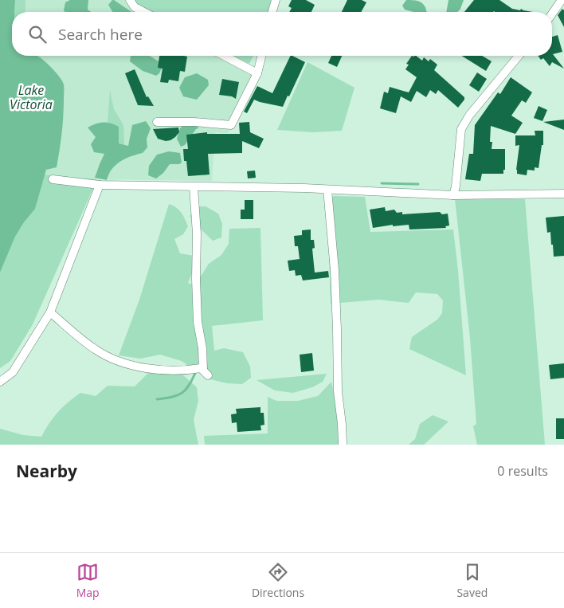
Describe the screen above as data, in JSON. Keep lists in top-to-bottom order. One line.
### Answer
{"water":["Lake Victoria"],"page":{"search":"Search here","heading":["Nearby","0 results"],"nav":["Map","Directions","Saved"]}}
